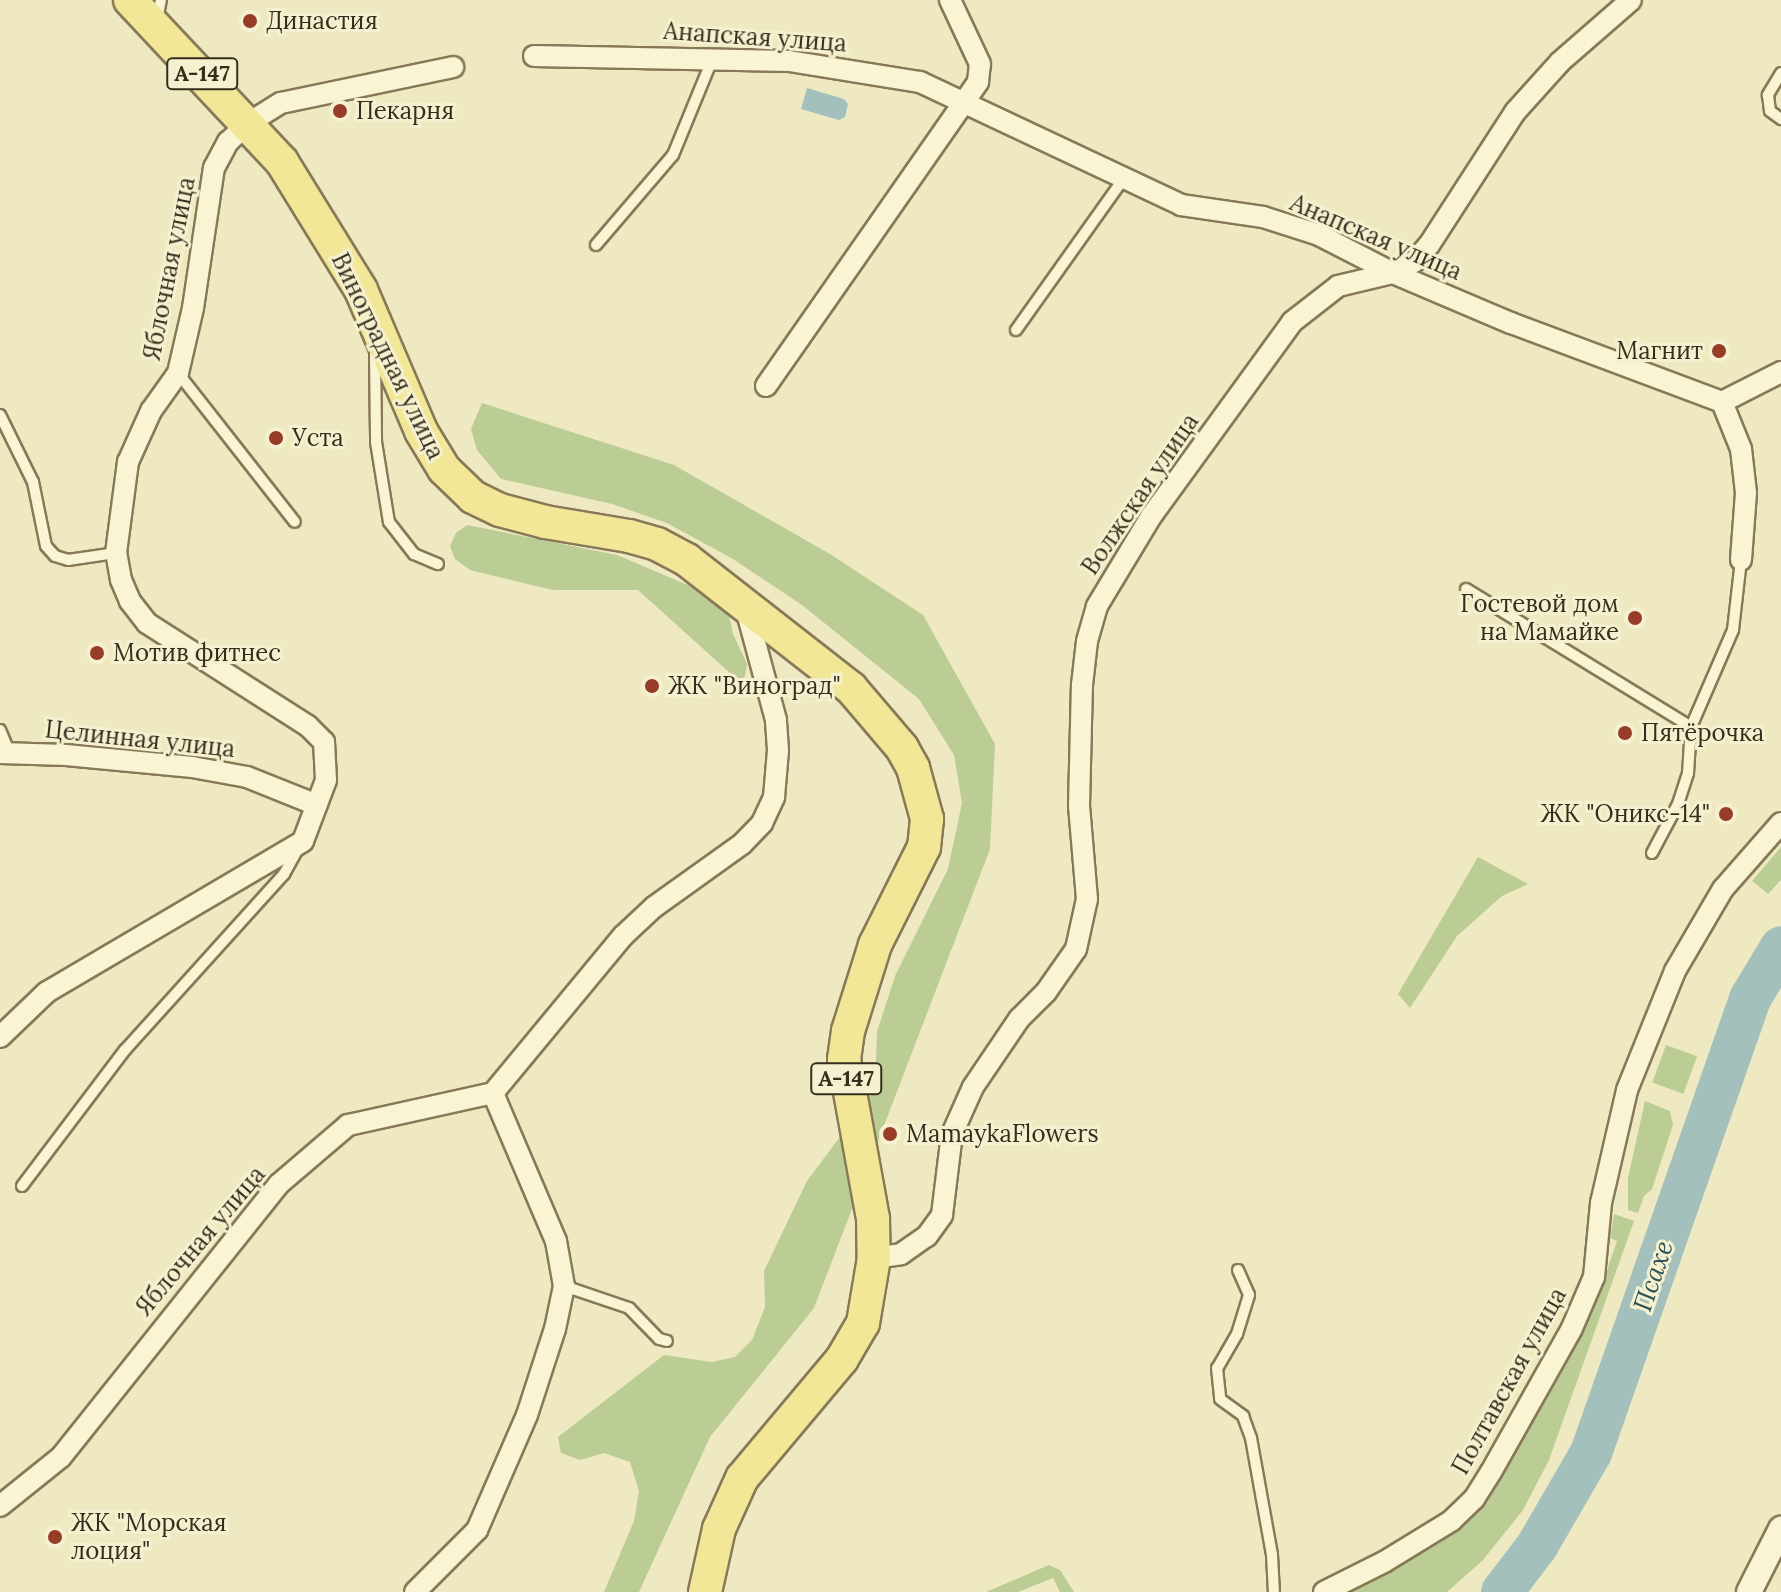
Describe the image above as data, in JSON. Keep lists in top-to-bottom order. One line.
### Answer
{"streets":{"main road":["А-147","Виноградная улица"],"street":["Анапская улица","Яблочная улица","Волжская улица","Целинная улица","Полтавская улица"]},"crossings":[["Анапская улица","Волжская улица"],["Яблочная улица","Виноградная улица"],["Яблочная улица","Целинная улица"],["Виноградная улица","Волжская улица"]],"water":["Псахе"],"places":["Династия","Пекарня","Магнит","Уста","Гостевой дом на Мамайке","Мотив фитнес","ЖК \"Виноград\"","Пятёрочка","ЖК \"Оникс-14\"","MamaykaFlowers","ЖК \"Морская лоция\""]}
